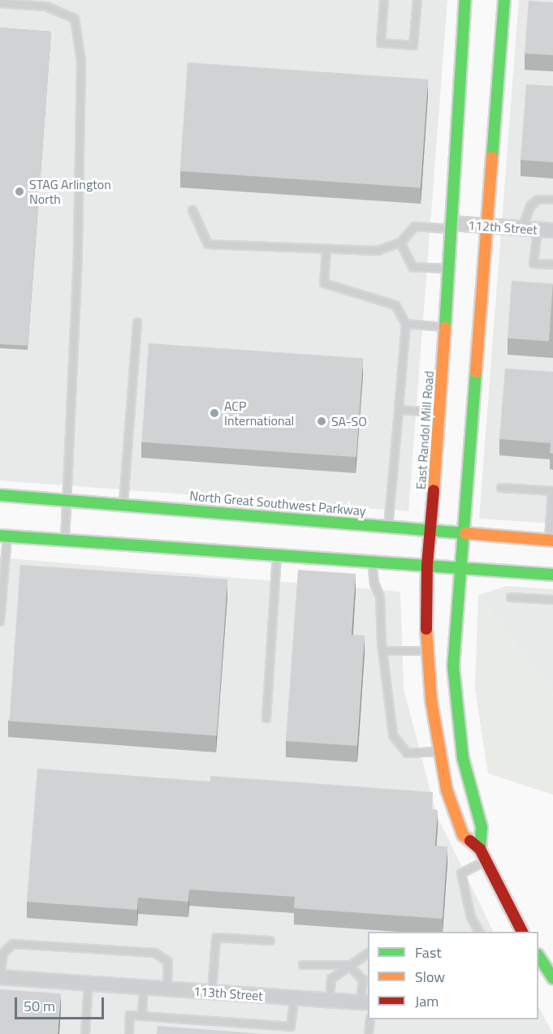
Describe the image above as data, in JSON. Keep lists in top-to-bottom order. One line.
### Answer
{"streets":{"main road":["East Randol Mill Road","North Great Southwest Parkway"],"street":["112th Street","113th Street"]},"crossings":[["112th Street","East Randol Mill Road"],["East Randol Mill Road","North Great Southwest Parkway"]],"places":["STAG Arlington North","ACP International","SA-SO"],"legend":["Fast","Slow","Jam"],"scale_bar":"50 m"}
